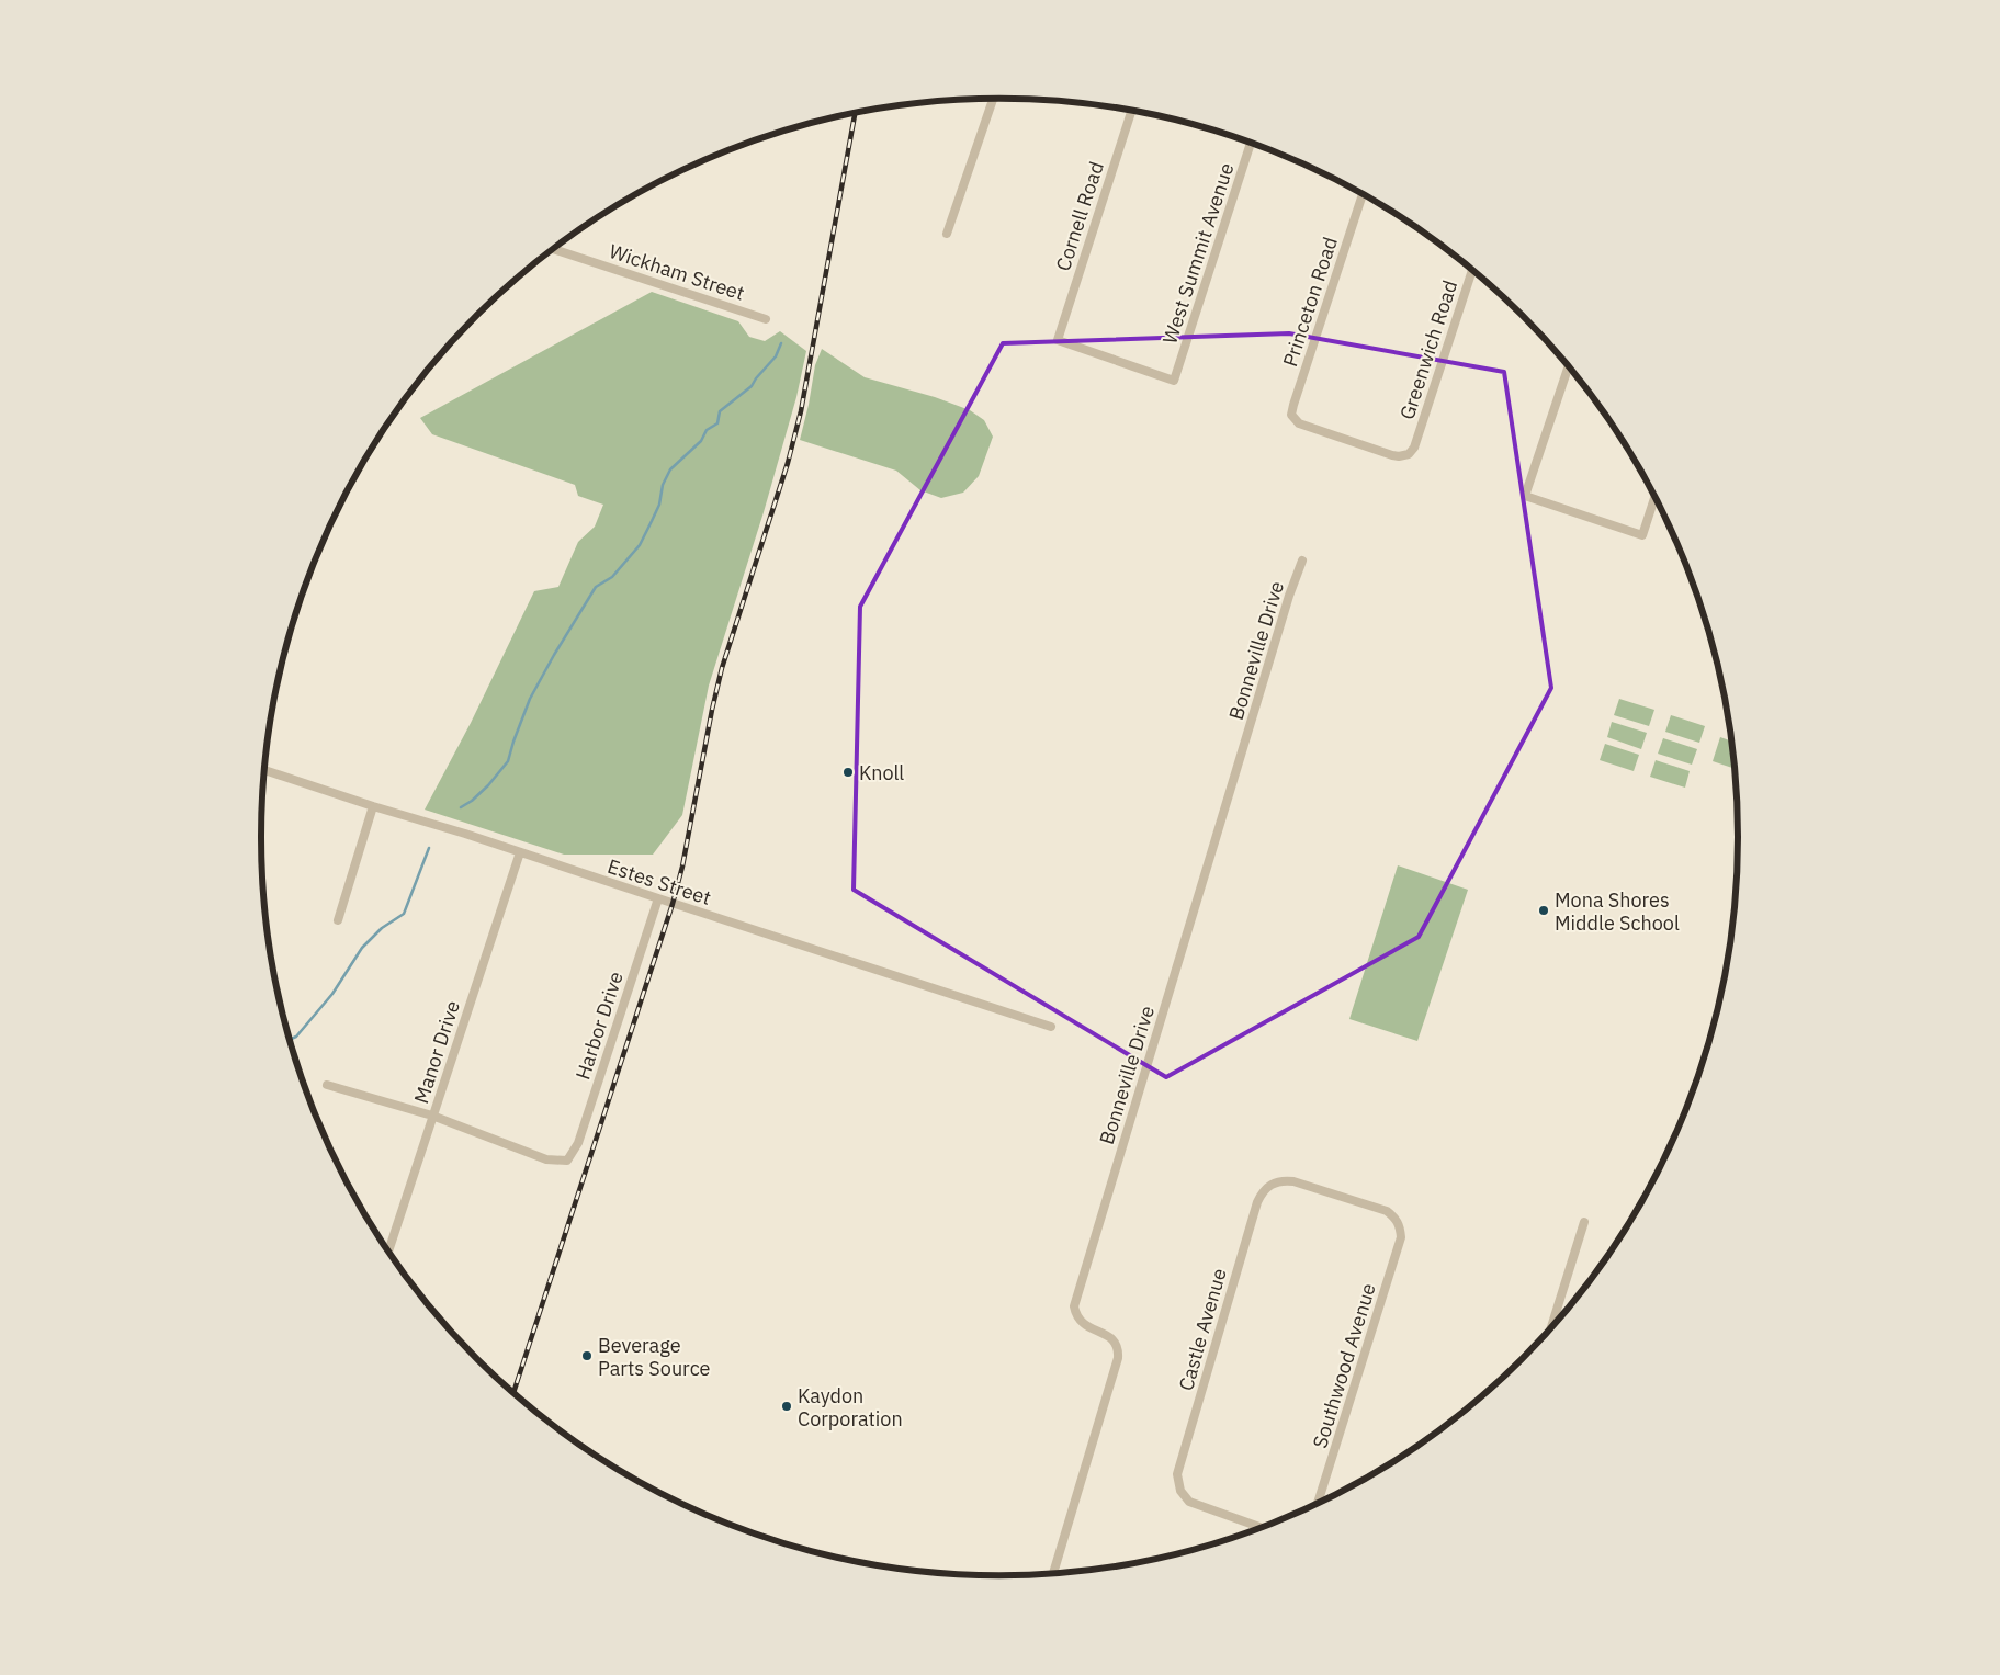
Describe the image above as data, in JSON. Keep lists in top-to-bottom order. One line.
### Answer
{"streets":{"street":["Cornell Road","West Summit Avenue","Wickham Street","Princeton Road","Greenwich Road","Bonneville Drive","Estes Street","Harbor Drive","Manor Drive","Castle Avenue","Southwood Avenue"]},"crossings":[["Cornell Road","West Summit Avenue"],["Princeton Road","Greenwich Road"],["Estes Street","Harbor Drive"],["Estes Street","Manor Drive"],["Harbor Drive","Manor Drive"],["Castle Avenue","Southwood Avenue"]],"places":["Knoll","Mona Shores Middle School","Beverage Parts Source","Kaydon Corporation"]}
